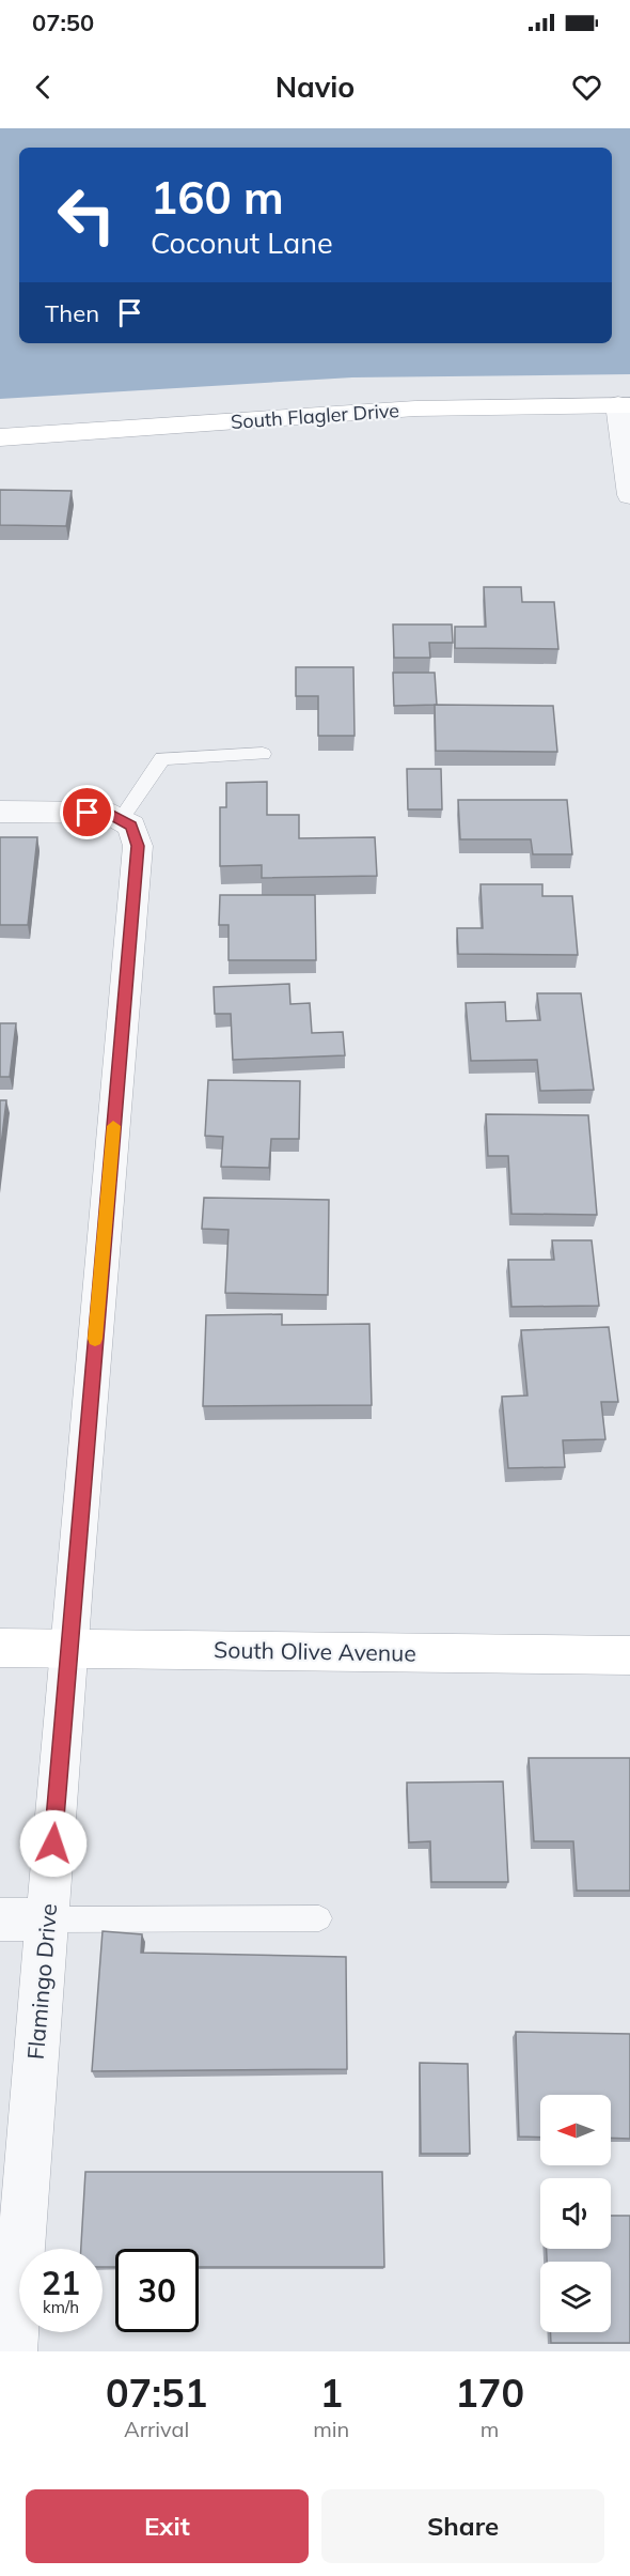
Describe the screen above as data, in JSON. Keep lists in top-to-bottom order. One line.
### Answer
{"streets":{"street":["South Flagler Drive","South Olive Avenue","Flamingo Drive"]},"crossings":[["South Olive Avenue","Flamingo Drive"]],"north":"left","page":{"status":"07:50","header":"Navio","turn":["160 m","Coconut Lane"],"then":"Then","speed":"21 km/h","limit":"30","eta":["07:51","Arrival","1","min","170","m"],"buttons":["Exit","Share"]}}
